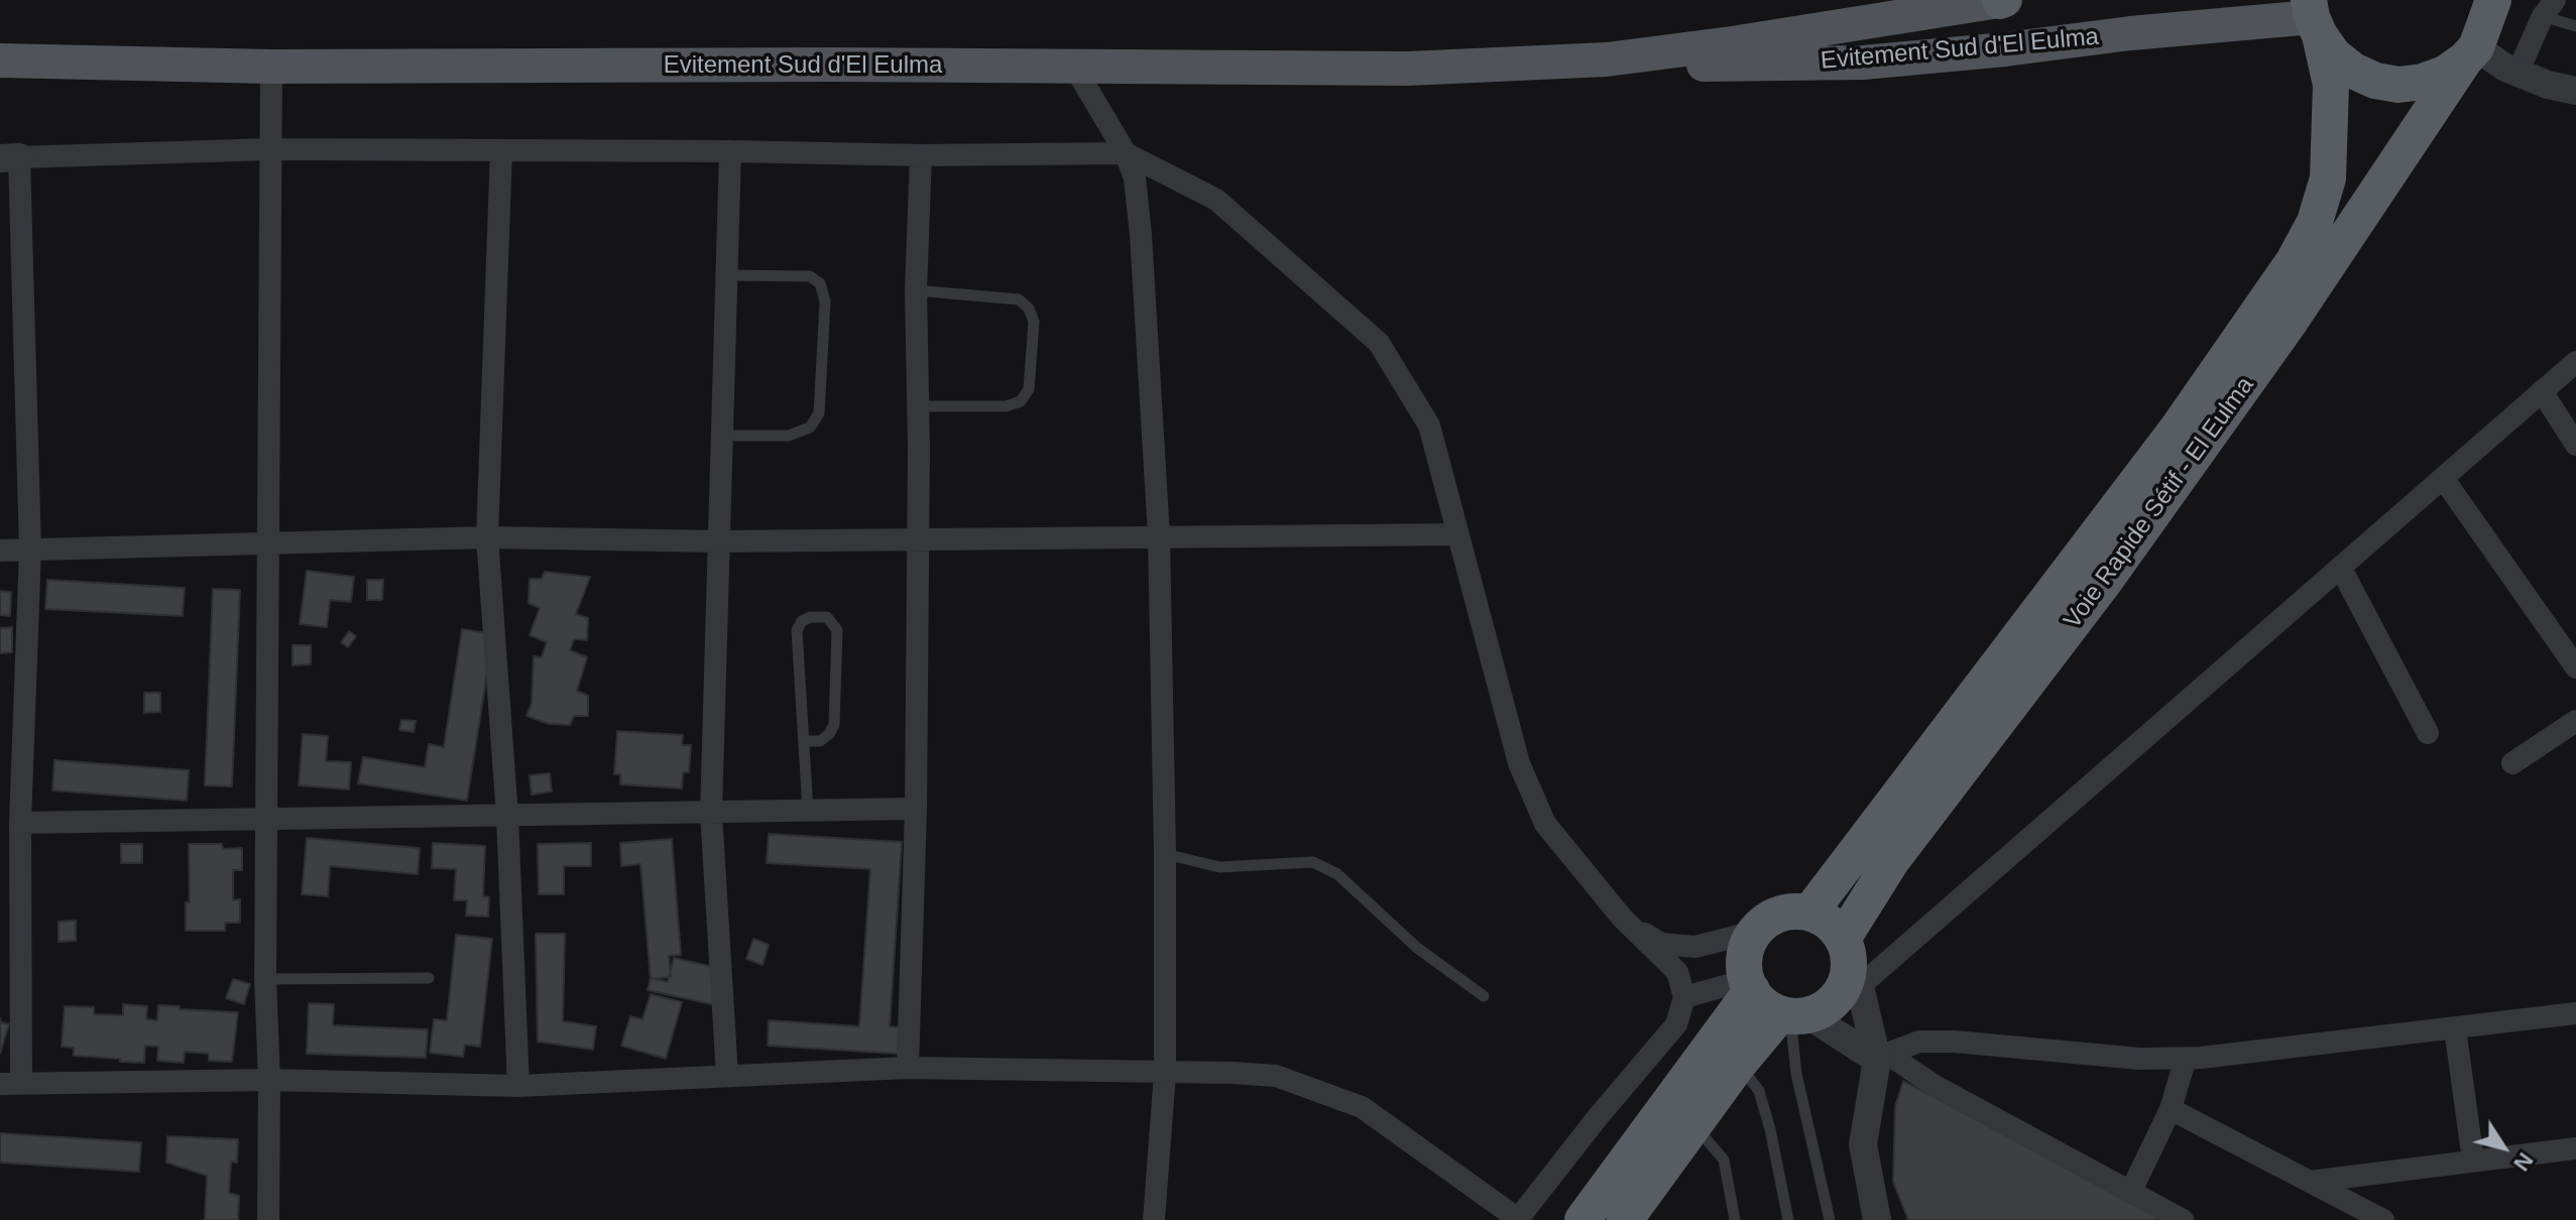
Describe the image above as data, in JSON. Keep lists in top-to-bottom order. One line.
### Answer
{"streets":{"highway":["Voie Rapide Sétif - El Eulma"],"main road":["Evitement Sud d'El Eulma"]},"crossings":[["Evitement Sud d'El Eulma","Voie Rapide Sétif - El Eulma"]],"north":"bottom right"}
